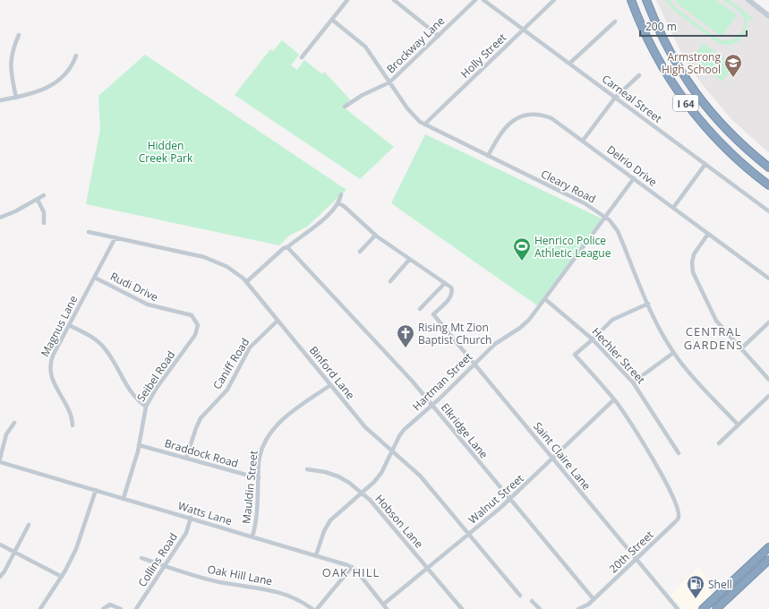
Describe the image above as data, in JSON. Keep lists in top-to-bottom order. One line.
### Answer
{"streets":{"highway":["I 64"],"street":["Brockway Lane","Holly Street","Carneal Street","Delrio Drive","Cleary Road","Rudi Drive","Magnus Lane","Hechler Street","Caniff Road","Binford Lane","Seibel Road","Hartman Street","Elkridge Lane","Braddock Road","Saint Claire Lane","Mauldin Street","Walnut Street","Watts Lane","Hobson Lane","20th Street","Collins Road","Oak Hill Lane"]},"crossings":[["Brockway Lane","Cleary Road"],["Holly Street","Carneal Street"],["Holly Street","Cleary Road"],["Delrio Drive","Cleary Road"],["Delrio Drive","Hartman Street"],["Cleary Road","Hartman Street"],["Rudi Drive","Magnus Lane"],["Rudi Drive","Seibel Road"],["Magnus Lane","Binford Lane"],["Hechler Street","Hartman Street"],["Caniff Road","Binford Lane"],["Caniff Road","Braddock Road"],["Binford Lane","Hartman Street"],["Binford Lane","Mauldin Street"],["Binford Lane","Walnut Street"],["Seibel Road","Braddock Road"],["Seibel Road","Watts Lane"],["Hartman Street","Elkridge Lane"],["Hartman Street","Saint Claire Lane"],["Hartman Street","Watts Lane"],["Hartman Street","Hobson Lane"],["Elkridge Lane","Walnut Street"],["Elkridge Lane","20th Street"],["Braddock Road","Mauldin Street"],["Saint Claire Lane","Walnut Street"],["Saint Claire Lane","20th Street"],["Mauldin Street","Watts Lane"],["Walnut Street","Hobson Lane"],["Walnut Street","20th Street"],["Watts Lane","Collins Road"],["Collins Road","Oak Hill Lane"]],"districts":["CENTRAL GARDENS","OAK HILL"],"parks":["Hidden Creek Park"],"places":{"school or university":["Armstrong High School"],"sports":["Henrico Police Athletic League"],"church":["Rising Mt Zion Baptist Church"],"fuel station":["Shell"]},"scale_bar":"200 m"}
